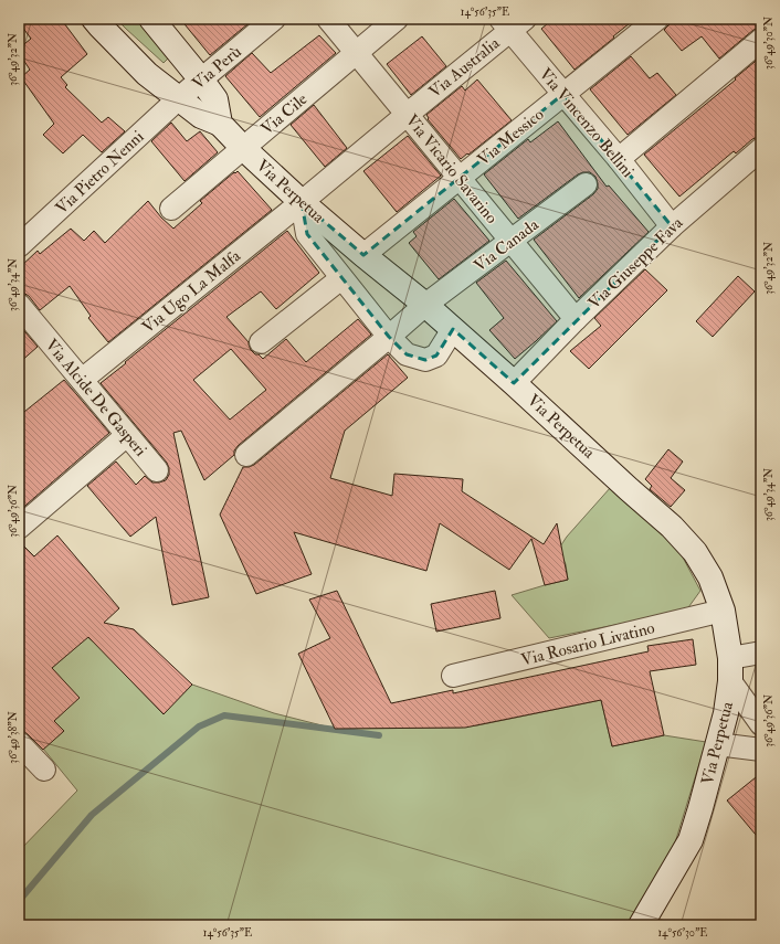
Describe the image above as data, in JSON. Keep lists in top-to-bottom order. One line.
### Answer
{"streets":{"street":["Via Perù","Via Australia","Via Cile","Via Vincenzo Bellini","Via Messico","Via Vicario Savarino","Via Pietro Nenni","Via Perpetua","Via Canada","Via Giuseppe Fava","Via Ugo La Malfa","Via Alcide De Gasperi","Via Rosario Livatino"]},"crossings":[["Via Perù","Via Pietro Nenni"],["Via Perù","Via Perpetua"],["Via Australia","Via Vincenzo Bellini"],["Via Australia","Via Vicario Savarino"],["Via Australia","Via Perpetua"],["Via Australia","Via Ugo La Malfa"],["Via Cile","Via Vicario Savarino"],["Via Cile","Via Perpetua"],["Via Vincenzo Bellini","Via Messico"],["Via Vincenzo Bellini","Via Giuseppe Fava"],["Via Messico","Via Vicario Savarino"],["Via Messico","Via Perpetua"],["Via Vicario Savarino","Via Canada"],["Via Vicario Savarino","Via Giuseppe Fava"],["Via Perpetua","Via Canada"],["Via Perpetua","Via Giuseppe Fava"],["Via Perpetua","Via Ugo La Malfa"],["Via Perpetua","Via Rosario Livatino"],["Via Ugo La Malfa","Via Alcide De Gasperi"]],"coordinates":["14°56'35\"E","36°49'30\"N","36°49'32\"N","36°49'34\"N","36°49'36\"N","36°49'38\"N","14°56'30\"E"]}
